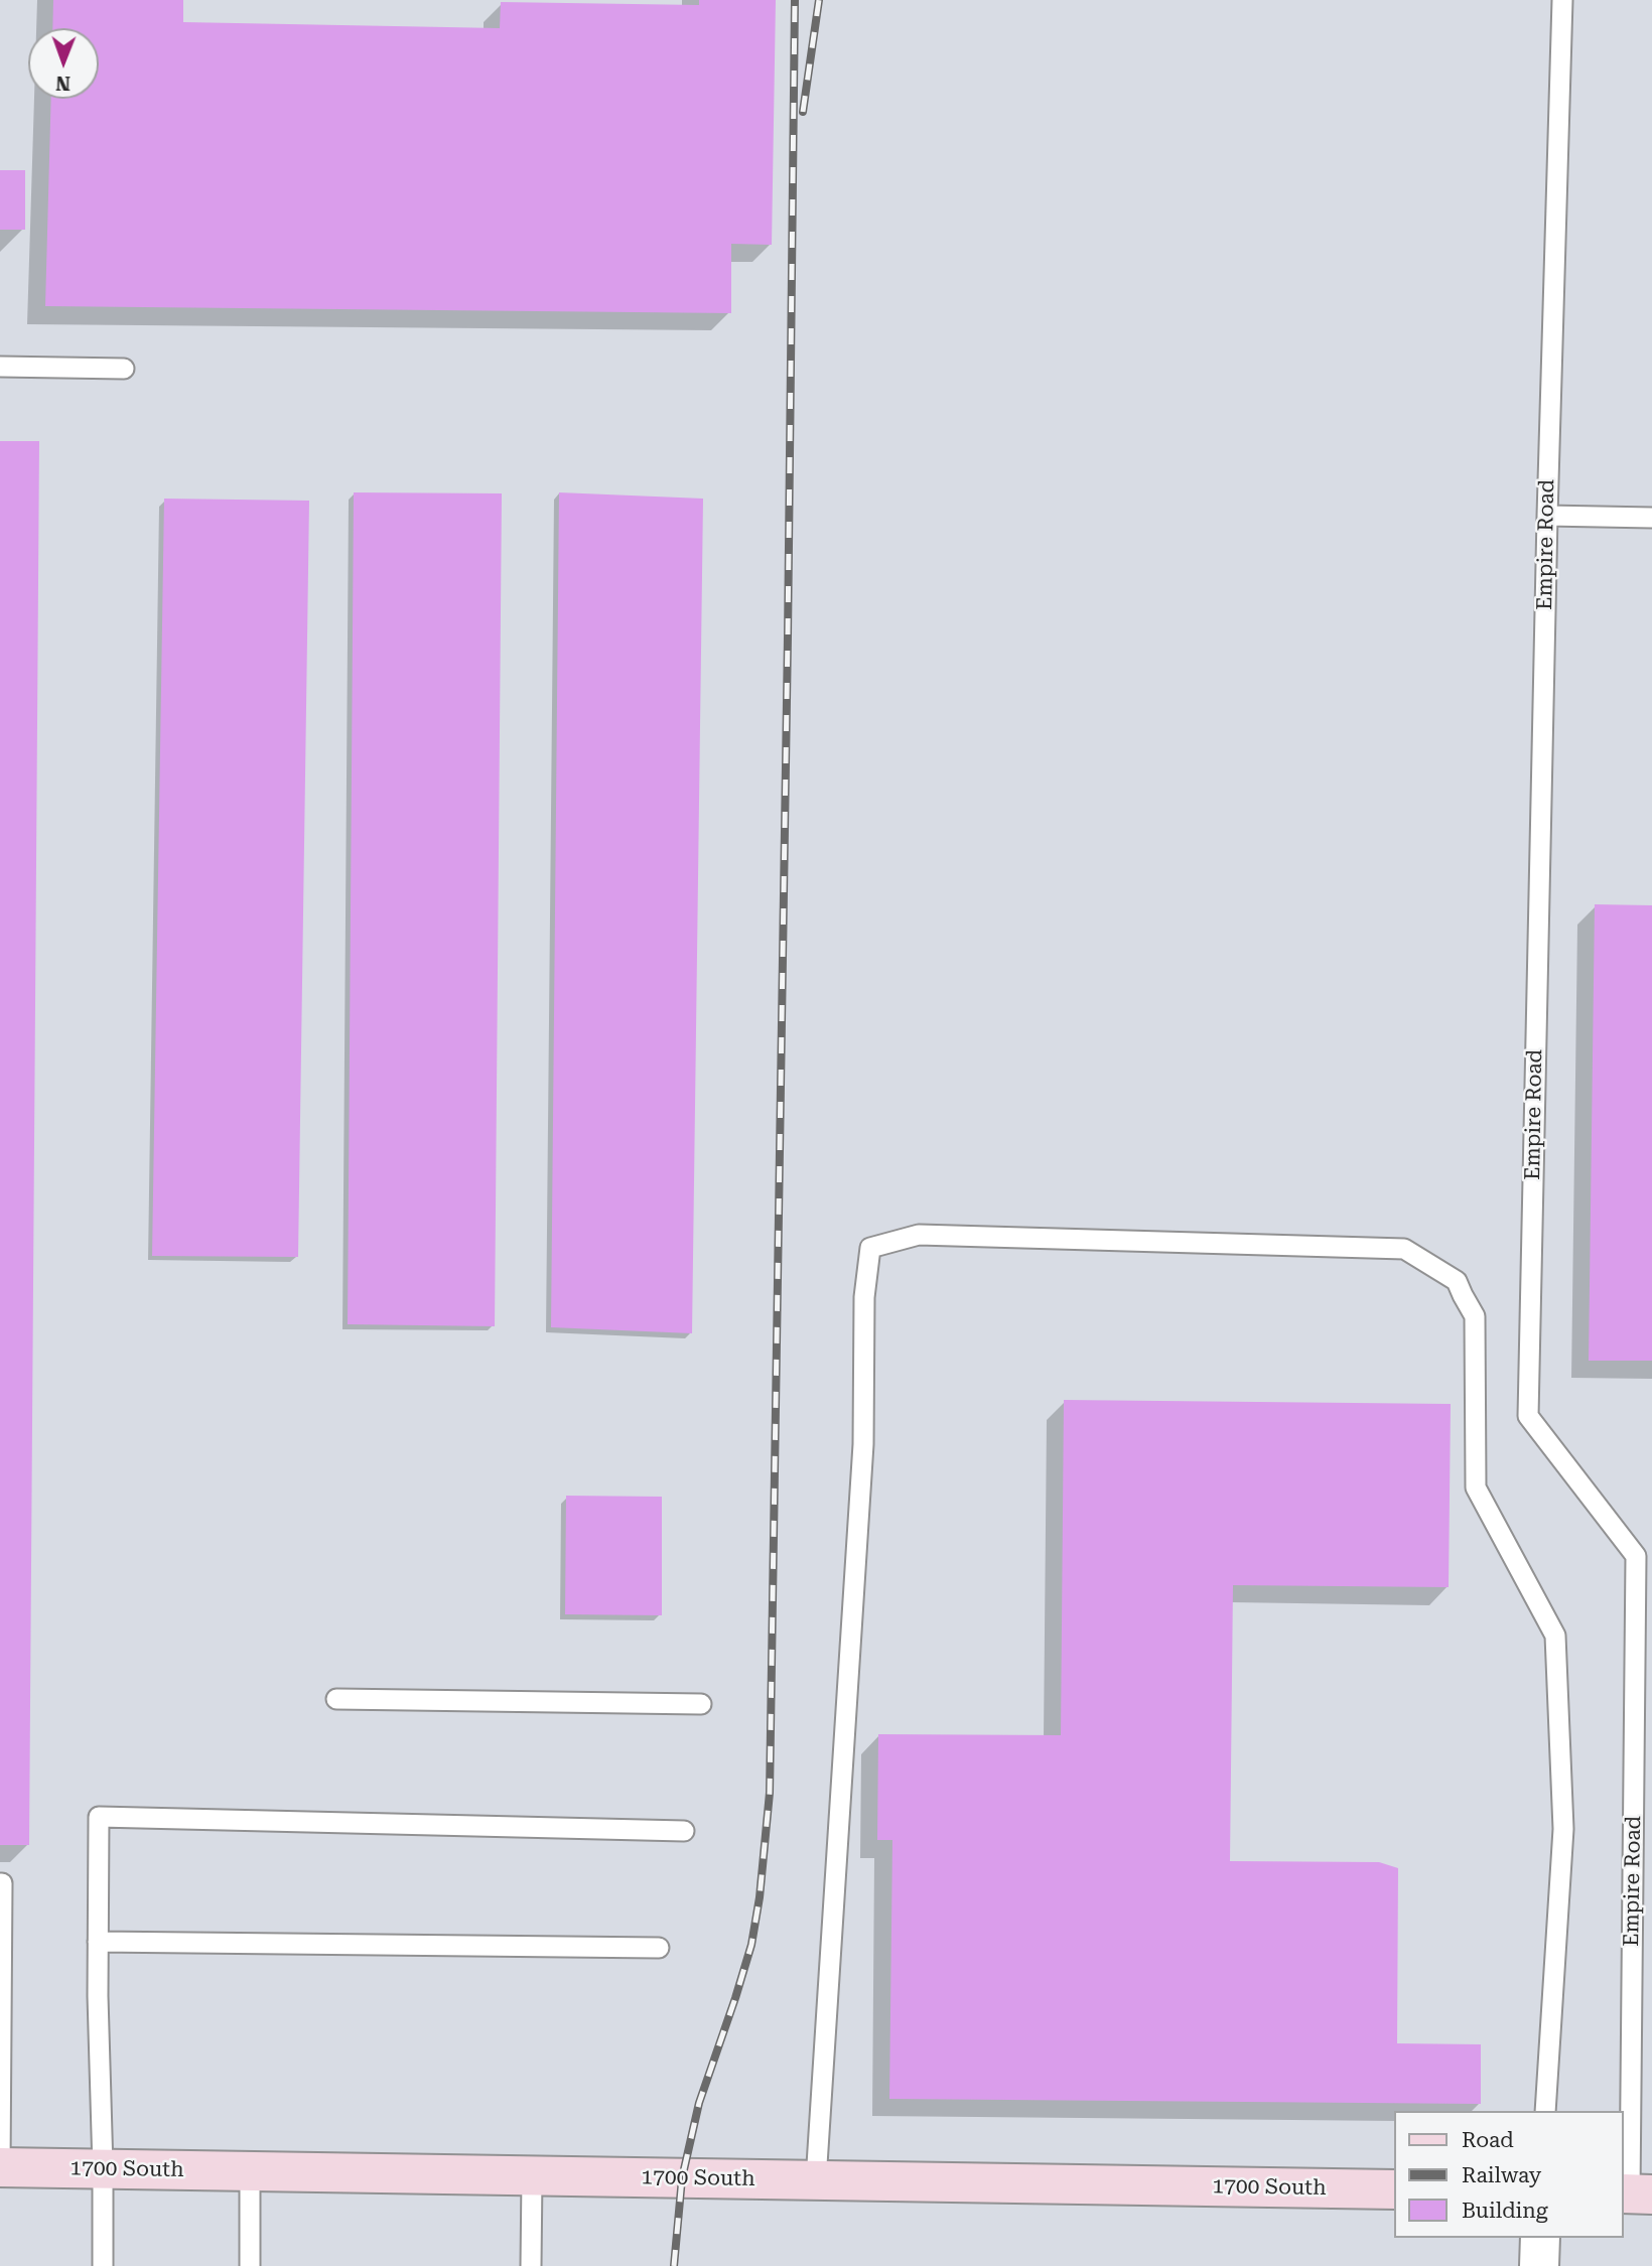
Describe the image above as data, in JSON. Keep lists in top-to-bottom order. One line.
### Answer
{"streets":{"street":["1700 South"],"lane":["Empire Road"]},"legend":["Road","Railway","Building"],"north":"bottom"}
